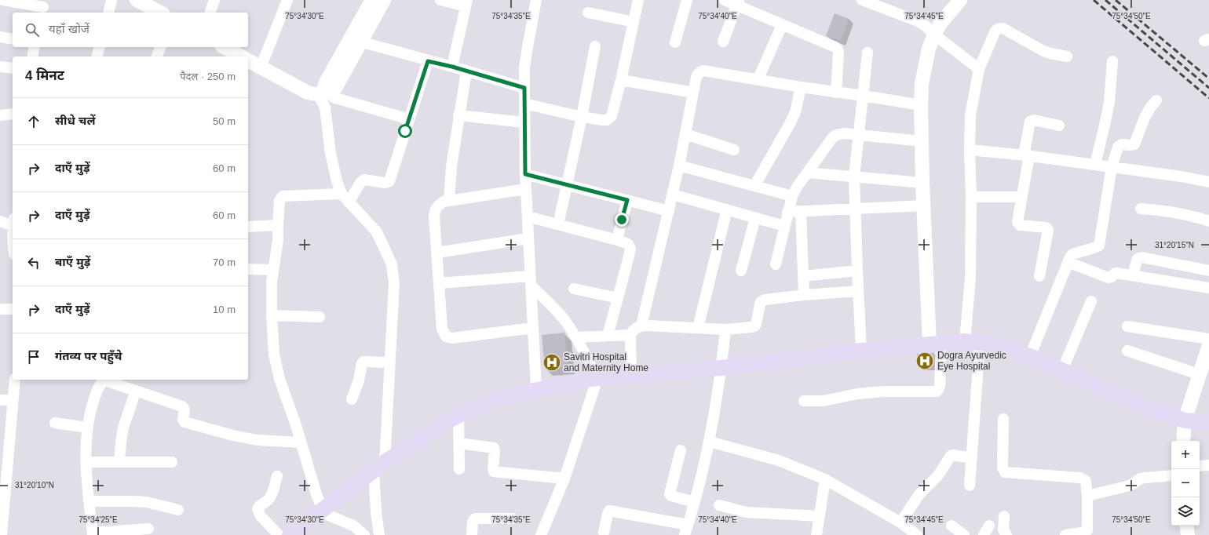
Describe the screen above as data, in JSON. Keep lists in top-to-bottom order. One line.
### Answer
{"places":{"hospital":["Dogra Ayurvedic Eye Hospital","Savitri Hospital and Maternity Home"]},"page":{"search":"यहाँ खोजें","heading":["4 मिनट","पैदल · 250 m"],"list":[["सीधे चलें","50 m"],["दाएँ मुड़ें","60 m"],["दाएँ मुड़ें","60 m"],["बाएँ मुड़ें","70 m"],["दाएँ मुड़ें","10 m"],"गंतव्य पर पहुँचे"],"map_buttons":["+","−"]},"coordinates":["75°34'30\"E","75°34'35\"E","75°34'40\"E","75°34'45\"E","75°34'50\"E","31°20'15\"N","31°20'10\"N","75°34'25\"E"]}
